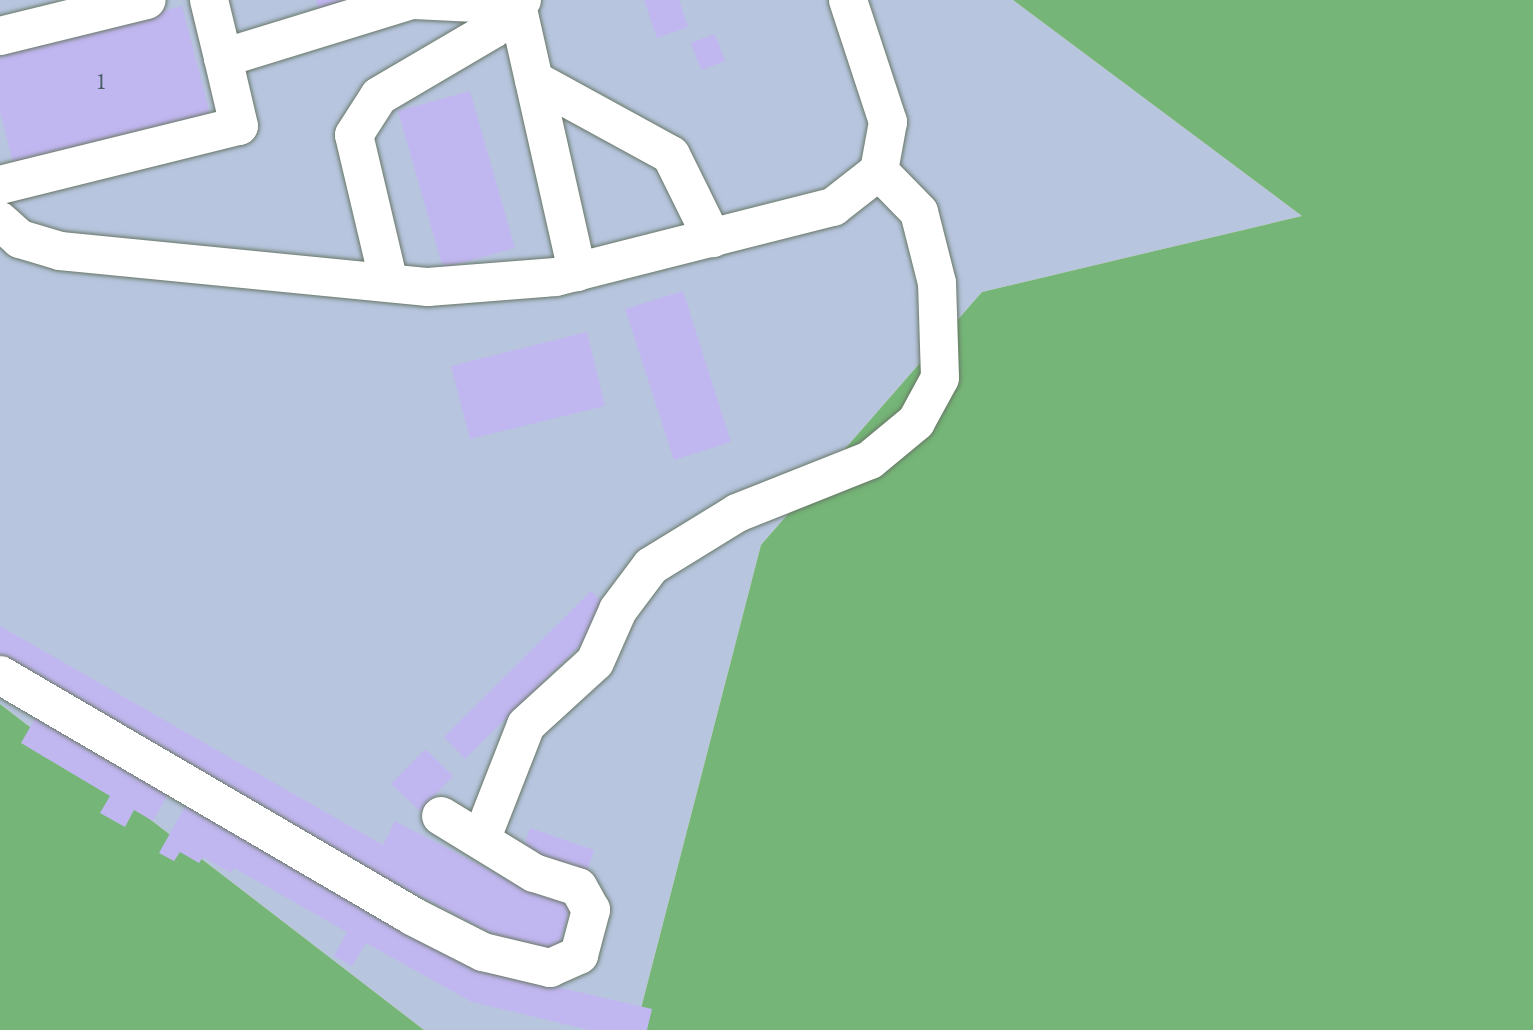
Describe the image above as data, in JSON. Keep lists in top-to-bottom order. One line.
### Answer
{"house_numbers":["1"]}
